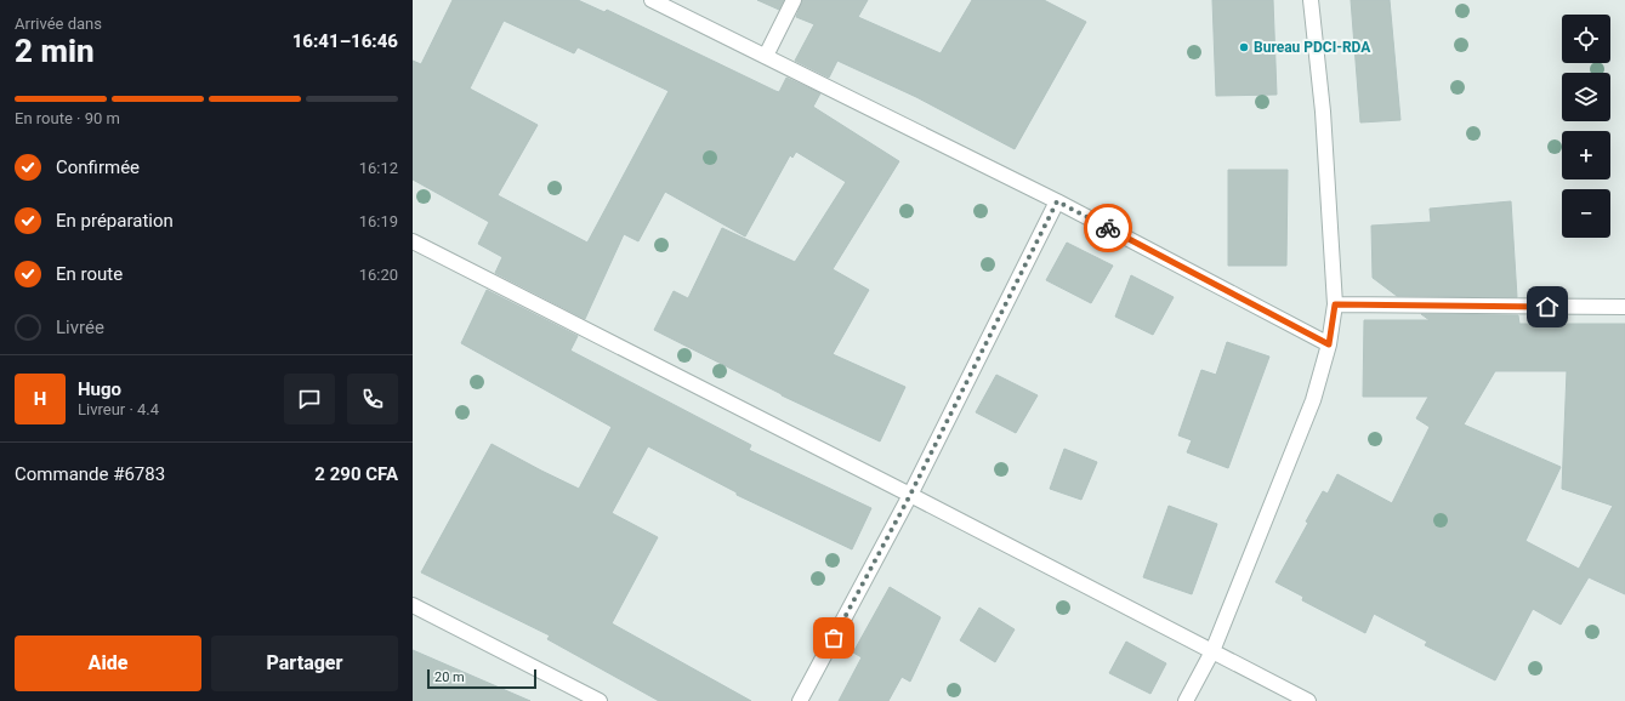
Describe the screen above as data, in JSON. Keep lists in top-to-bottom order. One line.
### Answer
{"places":["Bureau PDCI-RDA"],"scale_bar":"20 m","page":{"heading":["2 min","Arrivée dans","16:41–16:46"],"panel":["Hugo","Livreur · 4.4","Commande #6783","2 290 CFA"],"map_buttons":["+","−"],"bar":"En route · 90 m","list":[["Confirmée","16:12"],["En préparation","16:19"],["En route","16:20"],"Livrée"],"round":"H","buttons":["Aide","Partager"],"scale":"20 m"}}
